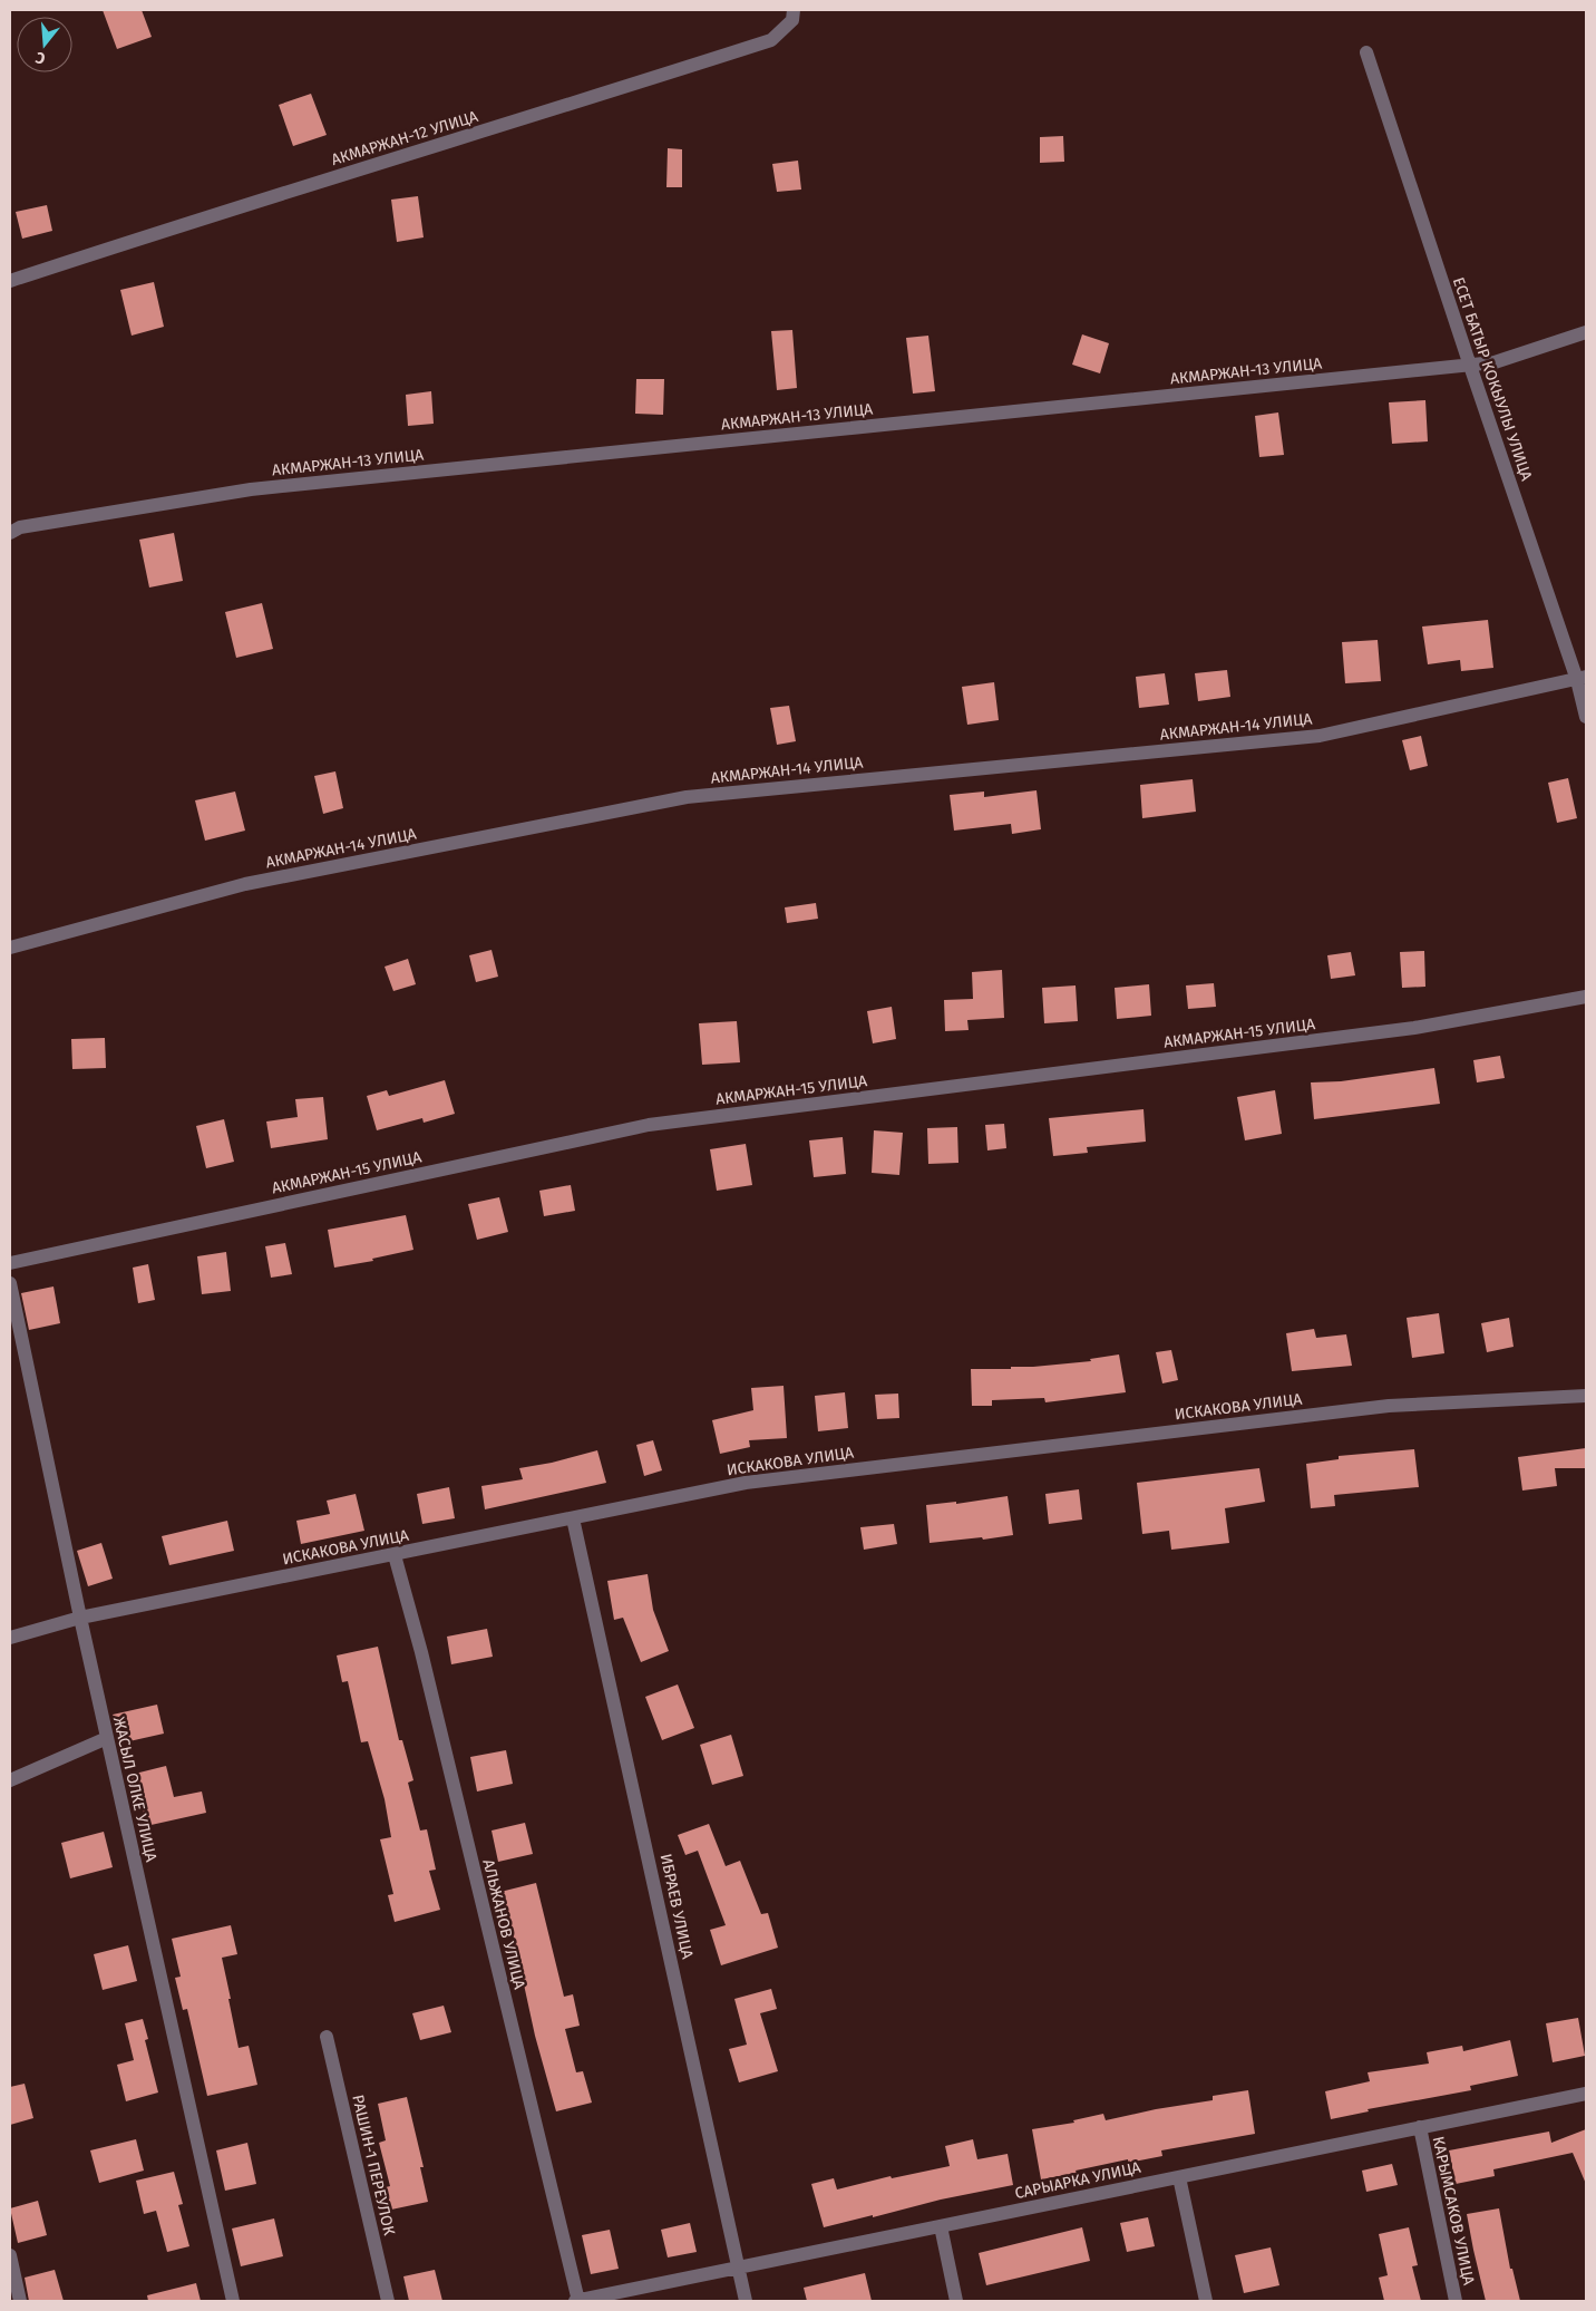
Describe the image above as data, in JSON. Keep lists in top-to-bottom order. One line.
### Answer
{"streets":{"street":["АКМАРЖАН-12 УЛИЦА","АКМАРЖАН-13 УЛИЦА","ЕСЕТ БАТЫР КОКЫУЛЫ УЛИЦА","АКМАРЖАН-14 УЛИЦА","АКМАРЖАН-15 УЛИЦА","ИСКАКОВА УЛИЦА","ЖАСЫЛ ОЛКЕ УЛИЦА","ИБРАЕВ УЛИЦА","АЛЬЖАНОВ УЛИЦА","РАШИН-1 ПЕРЕУЛОК","САРЫАРКА УЛИЦА","КАРЫМСАКОВ УЛИЦА"]},"crossings":[["АКМАРЖАН-13 УЛИЦА","ЕСЕТ БАТЫР КОКЫУЛЫ УЛИЦА"],["ЕСЕТ БАТЫР КОКЫУЛЫ УЛИЦА","АКМАРЖАН-14 УЛИЦА"],["ИСКАКОВА УЛИЦА","ЖАСЫЛ ОЛКЕ УЛИЦА"],["ИСКАКОВА УЛИЦА","ИБРАЕВ УЛИЦА"],["ИСКАКОВА УЛИЦА","АЛЬЖАНОВ УЛИЦА"],["ИБРАЕВ УЛИЦА","САРЫАРКА УЛИЦА"],["АЛЬЖАНОВ УЛИЦА","САРЫАРКА УЛИЦА"],["САРЫАРКА УЛИЦА","КАРЫМСАКОВ УЛИЦА"]],"north":"bottom"}
